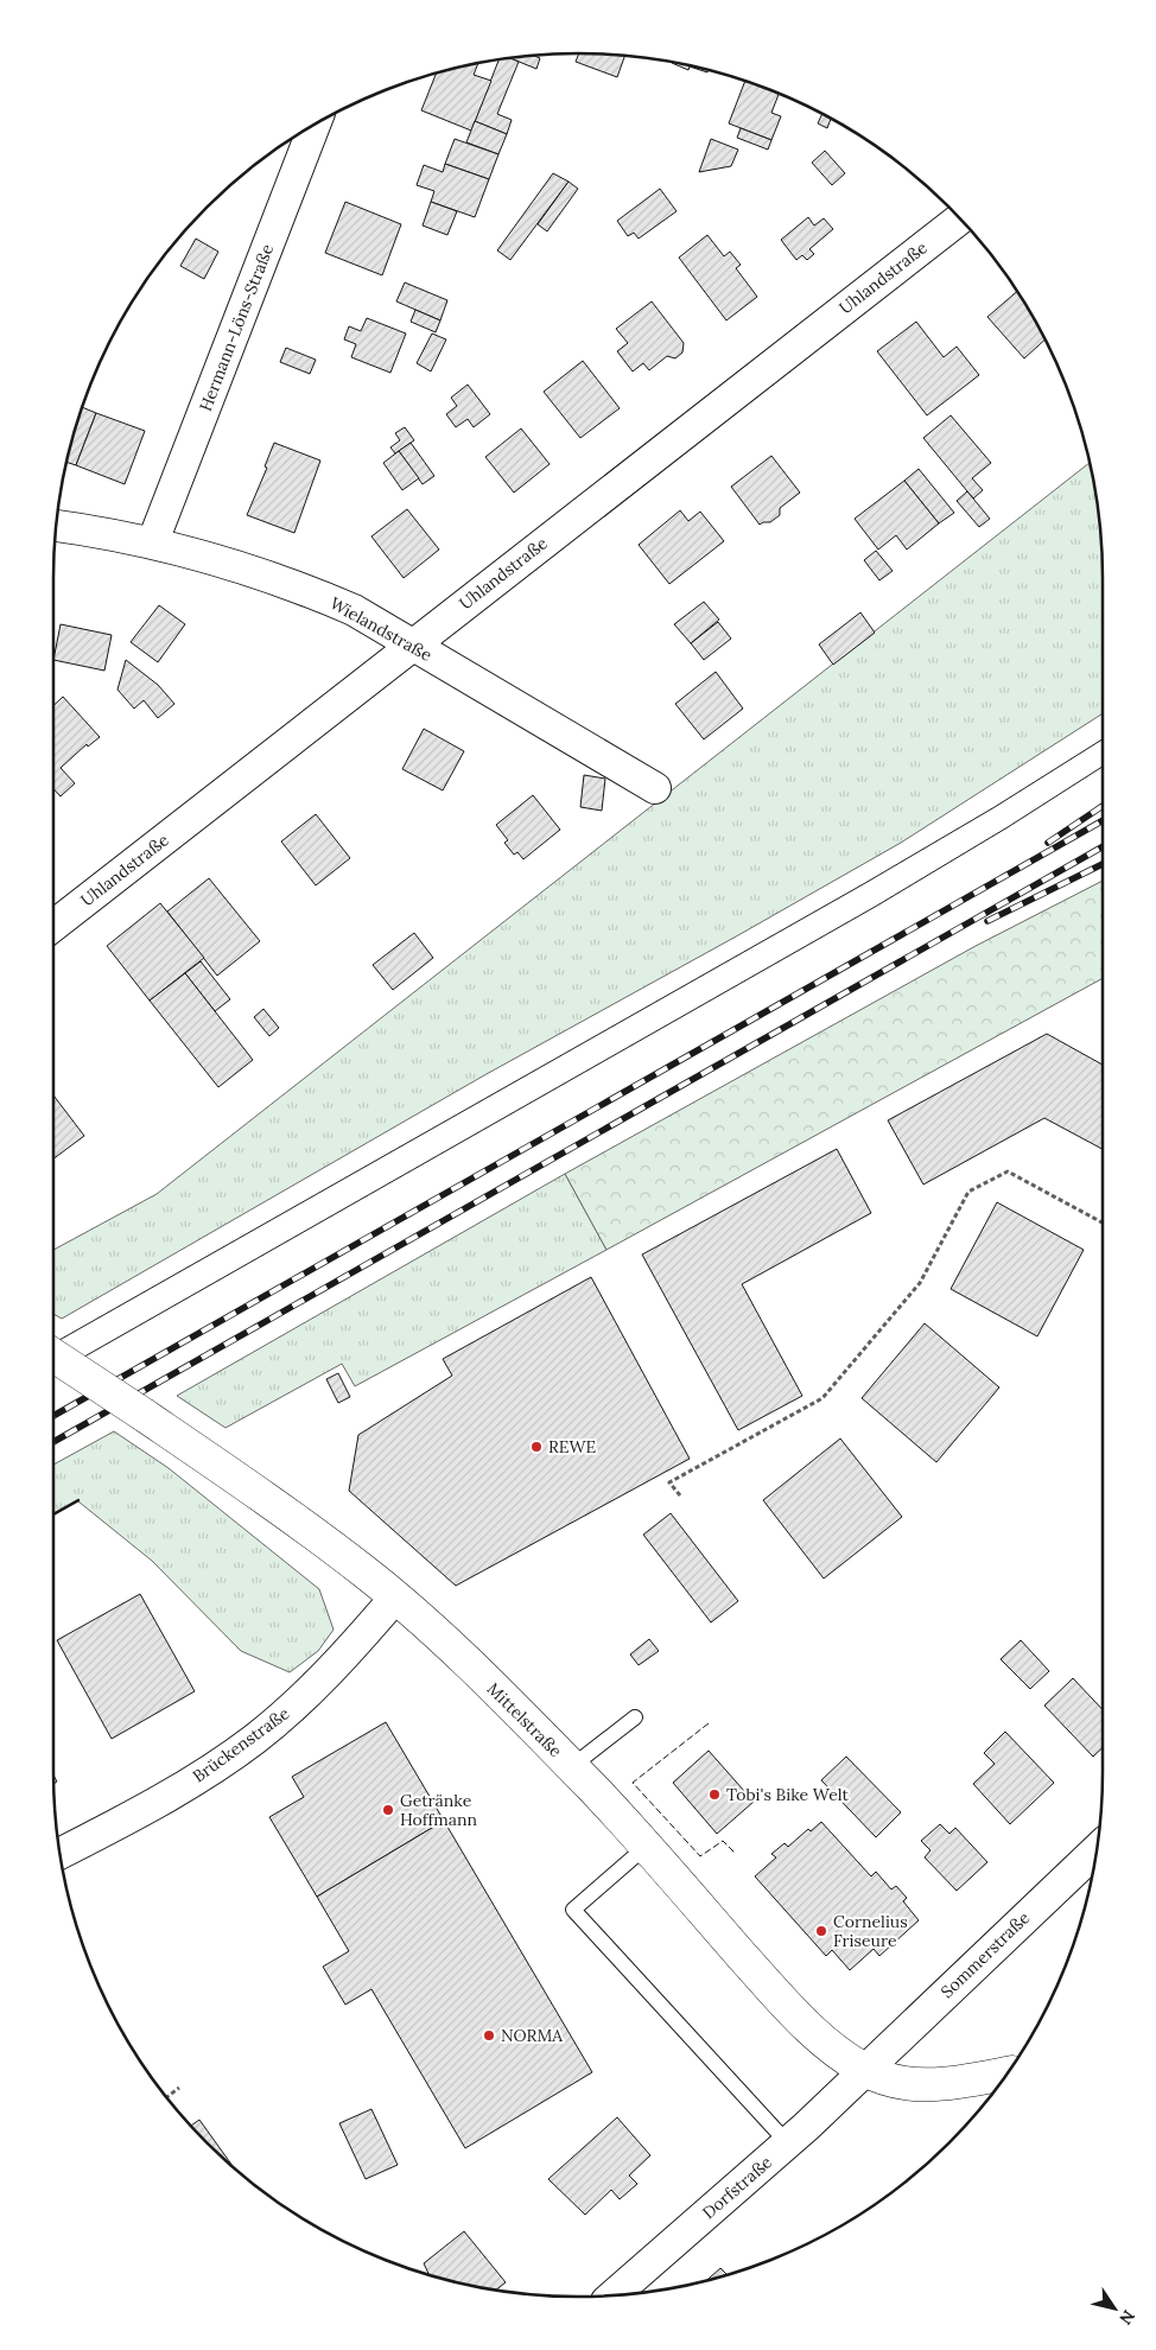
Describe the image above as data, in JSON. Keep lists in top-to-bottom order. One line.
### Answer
{"streets":{"main road":["Mittelstraße"],"street":["Uhlandstraße","Hermann-Löns-Straße","Wielandstraße","Brückenstraße","Sommerstraße","Dorfstraße"]},"crossings":[["Uhlandstraße","Wielandstraße"],["Hermann-Löns-Straße","Wielandstraße"],["Mittelstraße","Brückenstraße"],["Mittelstraße","Sommerstraße"],["Mittelstraße","Dorfstraße"],["Sommerstraße","Dorfstraße"]],"places":["REWE","Tobi's Bike Welt","Getränke Hoffmann","Cornelius Friseure","NORMA"],"north":"bottom right"}
